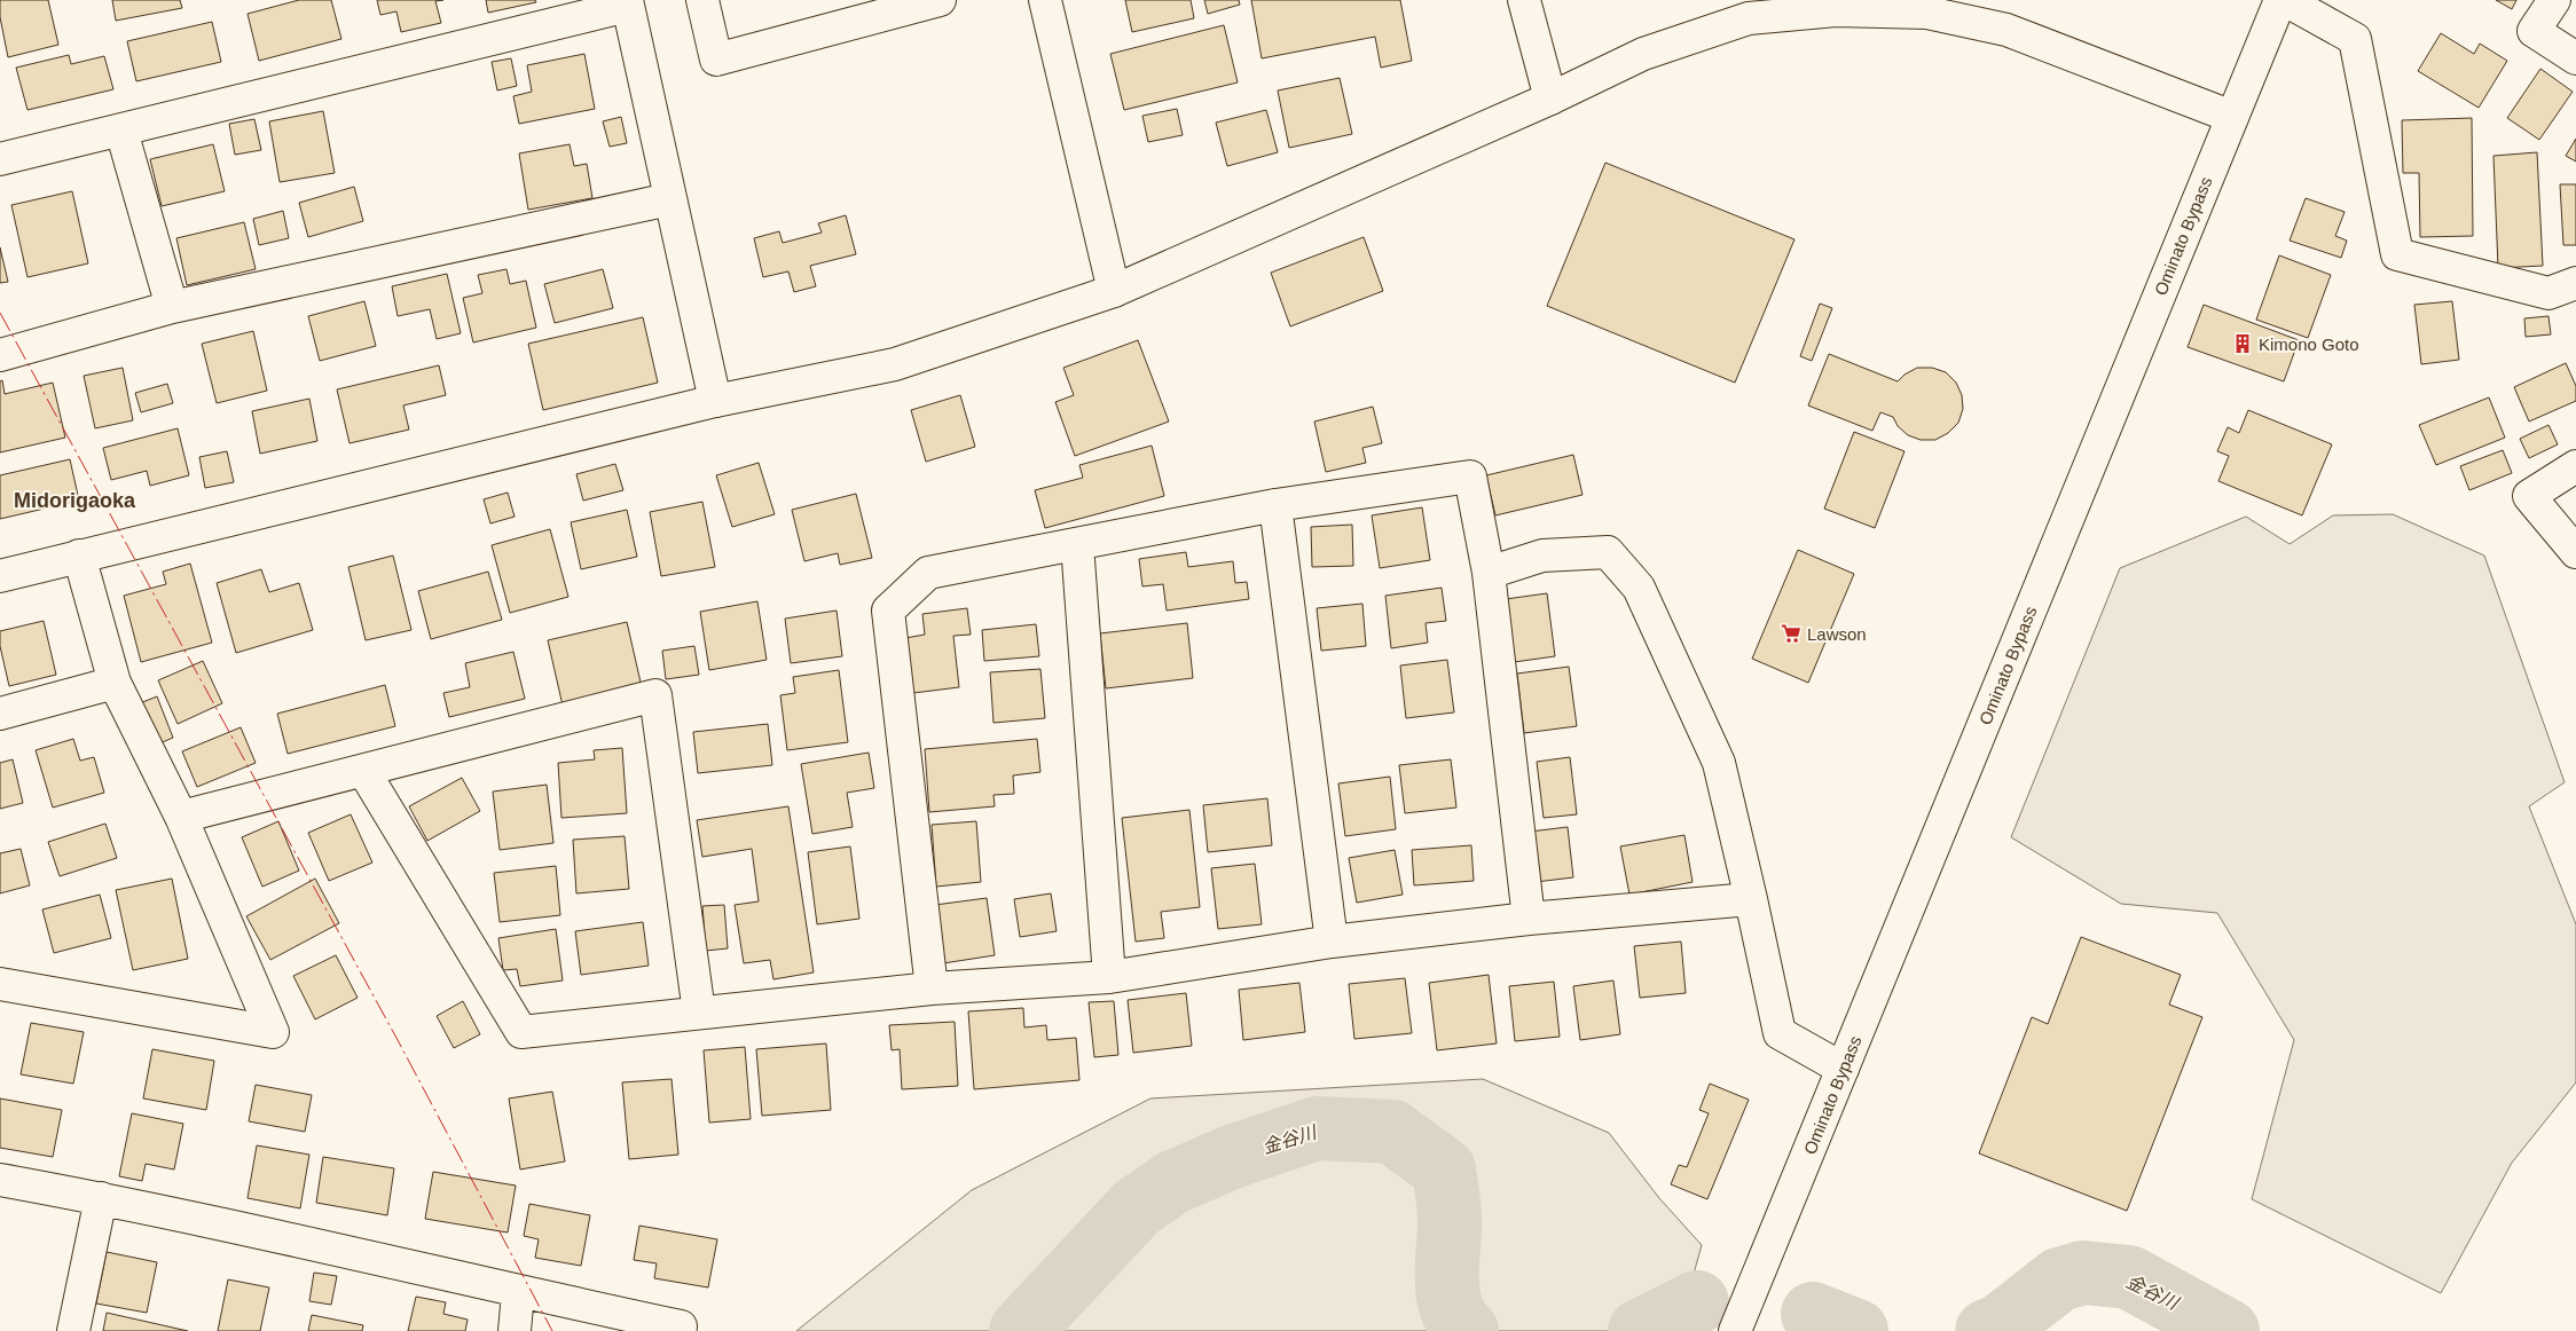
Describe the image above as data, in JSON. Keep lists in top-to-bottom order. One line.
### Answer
{"streets":{"main road":["Ominato Bypass"]},"districts":["Midorigaoka"],"water":["金谷川"],"places":{"building":["Kimono Goto"],"supermarket":["Lawson"]}}
